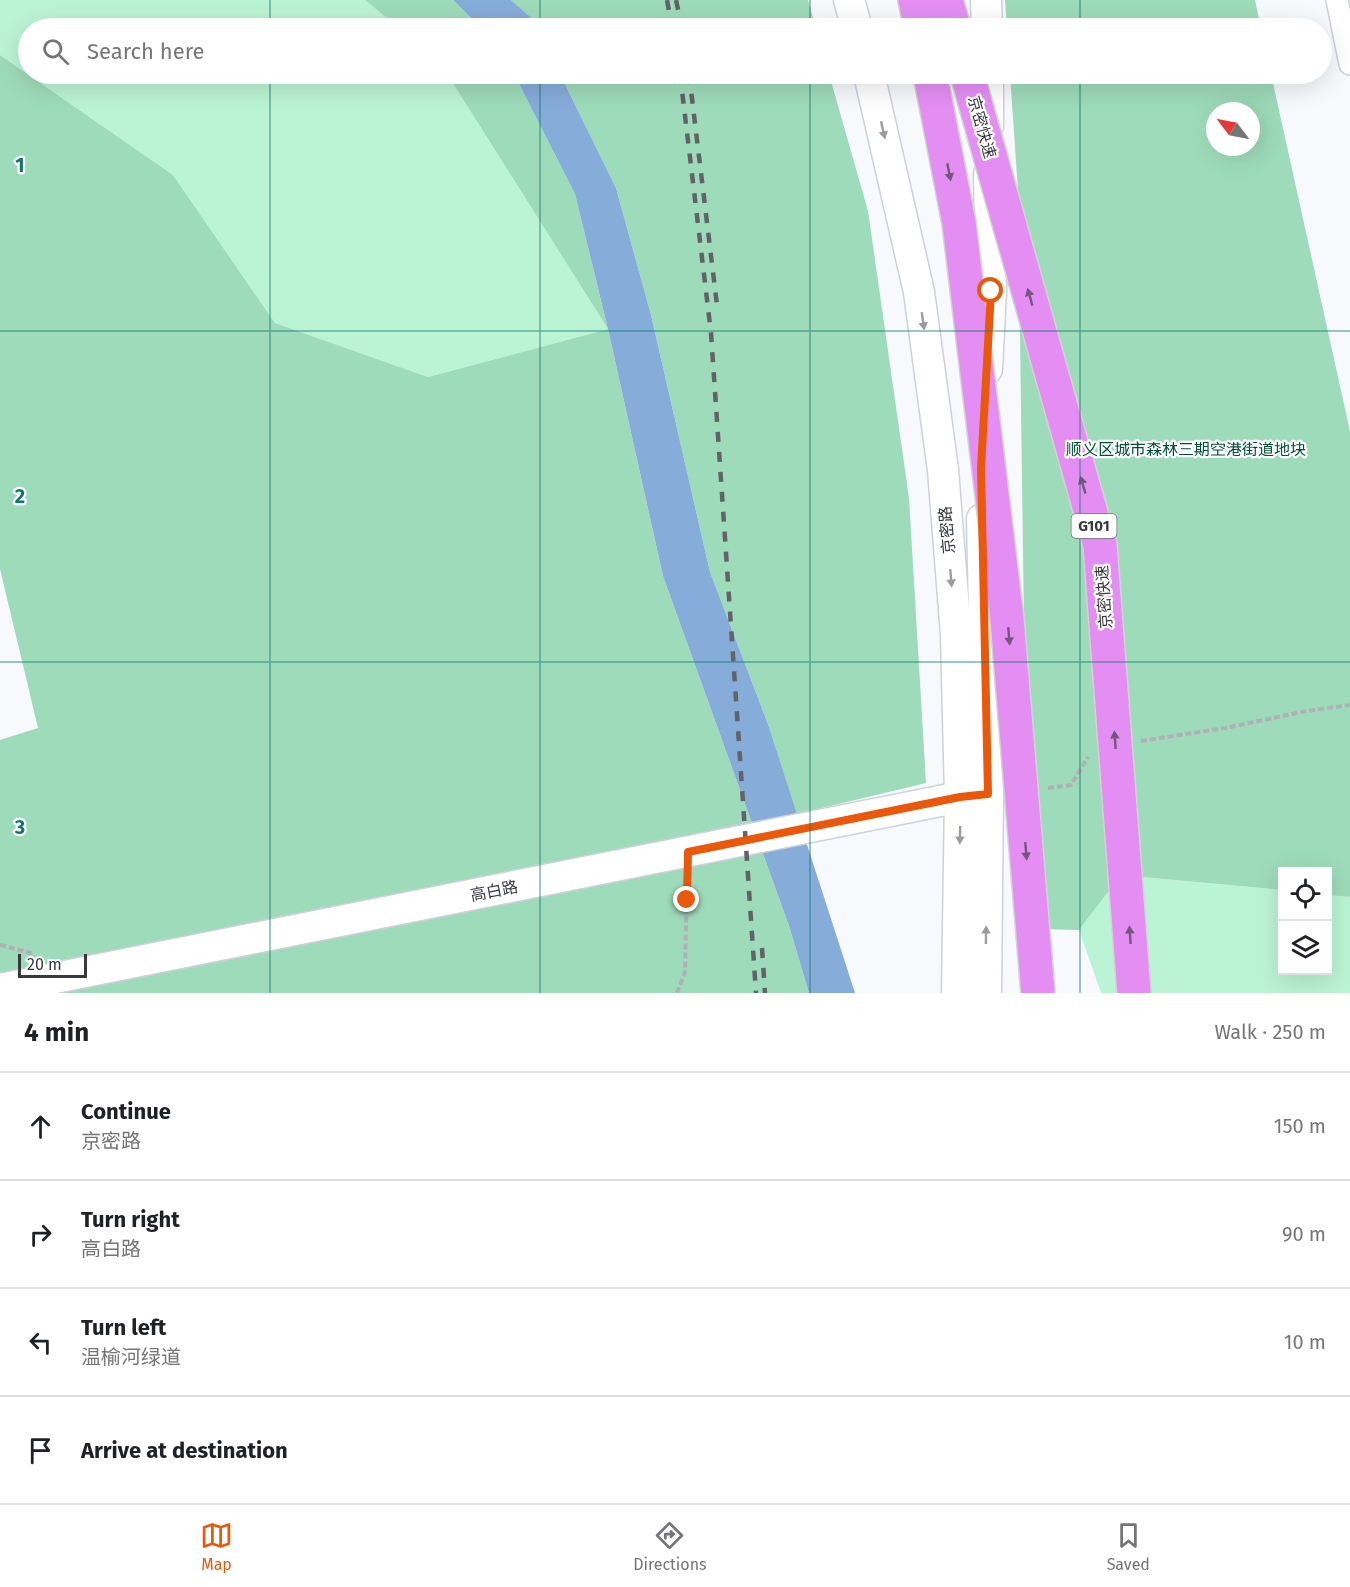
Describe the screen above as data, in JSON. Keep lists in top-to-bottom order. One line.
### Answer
{"streets":{"highway":["京密快速","G101"],"main road":["京密路","高白路"]},"crossings":[["京密路","高白路"]],"parks":["顺义区城市森林三期空港街道地块"],"scale_bar":"20 m","north":"top left","page":{"search":"Search here","scale":"20 m","heading":["4 min","Walk · 250 m"],"list":[["Continue","京密路","150 m"],["Turn right","高白路","90 m"],["Turn left","温榆河绿道","10 m"],"Arrive at destination"],"nav":["Map","Directions","Saved"]},"grid":{"rows":["1","2","3"]}}
